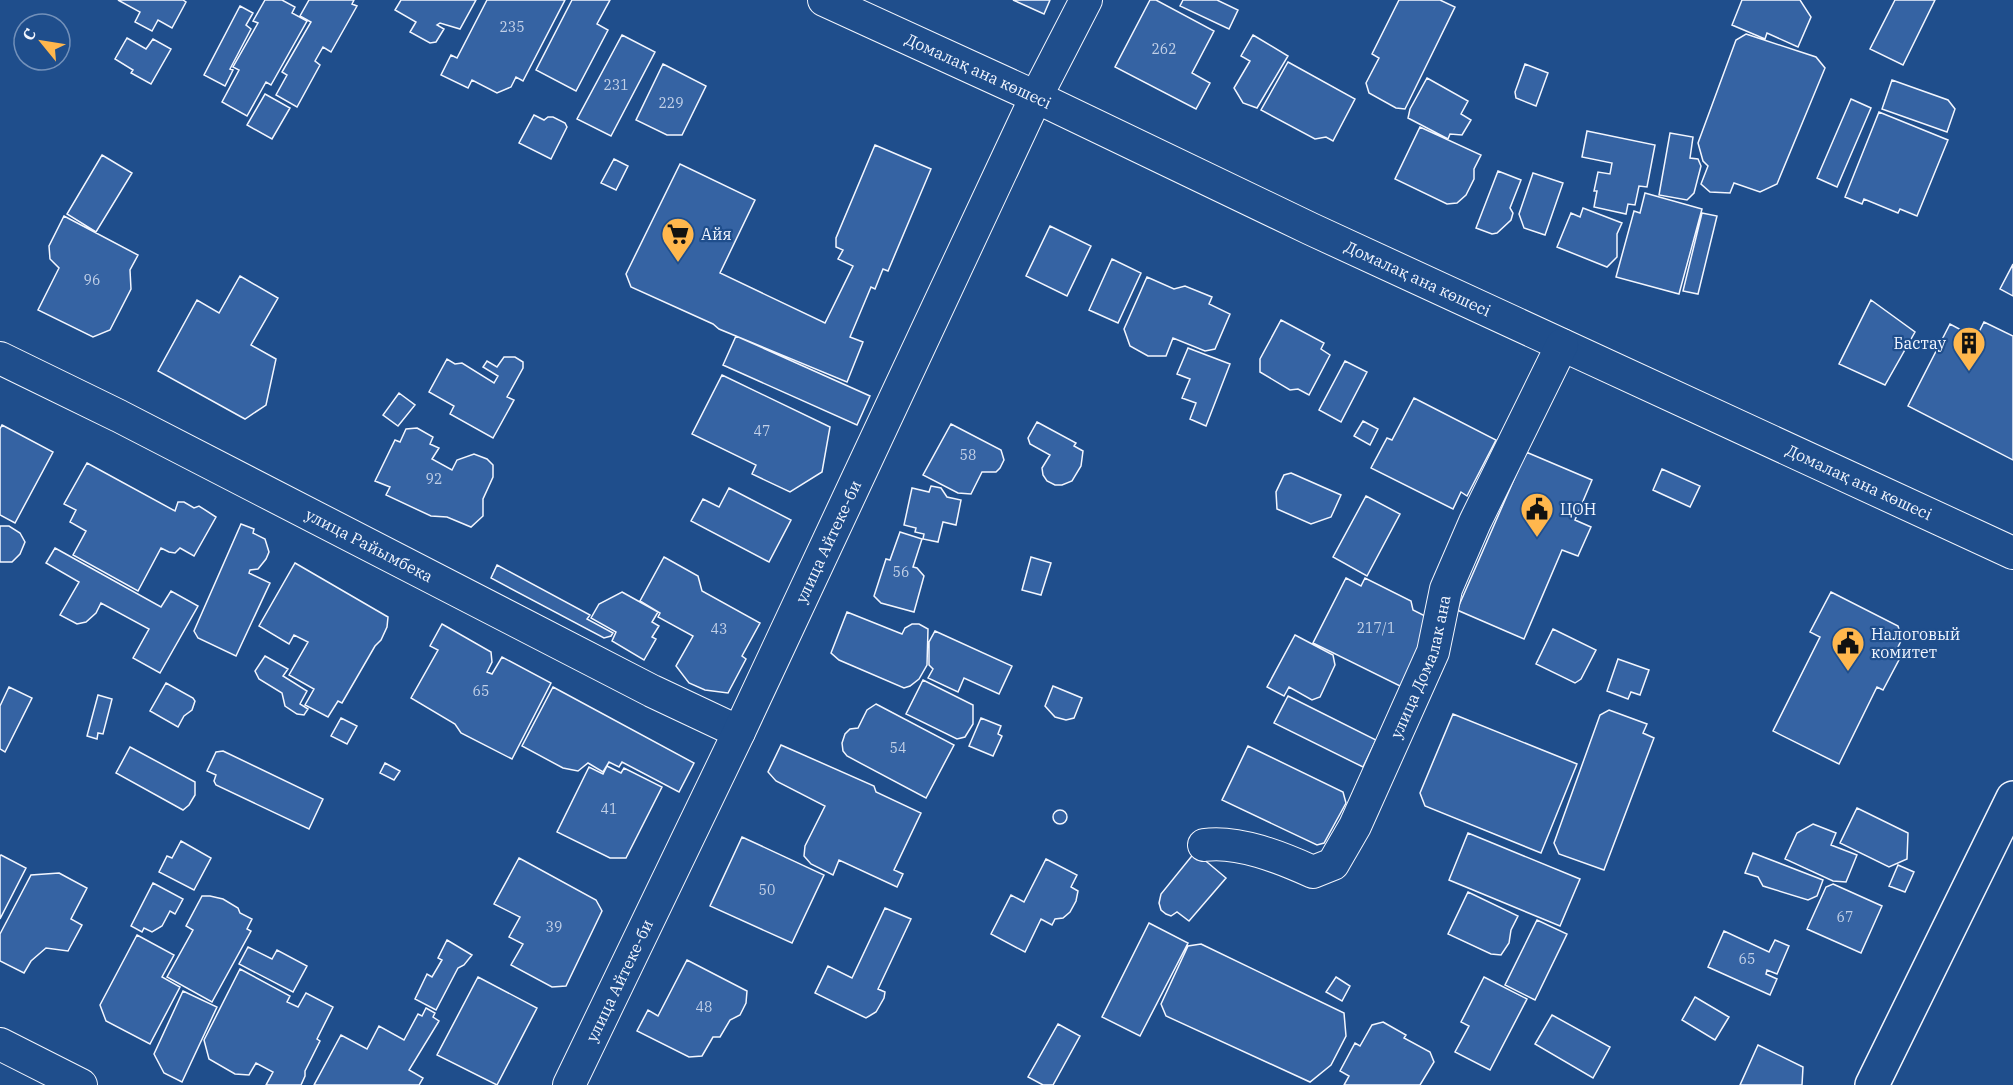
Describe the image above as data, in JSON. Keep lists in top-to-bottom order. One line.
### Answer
{"streets":{"street":["Домалақ ана көшесі","улица Айтеке-би","улица Райымбека","улица Домалак ана"]},"crossings":[["Домалақ ана көшесі","улица Айтеке-би"],["Домалақ ана көшесі","улица Домалак ана"],["улица Айтеке-би","улица Райымбека"]],"places":{"supermarket":["Айя"],"building":["Бастау"],"public building":["ЦОН","Налоговый комитет"]},"house_numbers":["235","262","231","229","96","47","58","92","56","217/1","43","65","54","41","50","67","39","65","48"],"north":"top left"}
